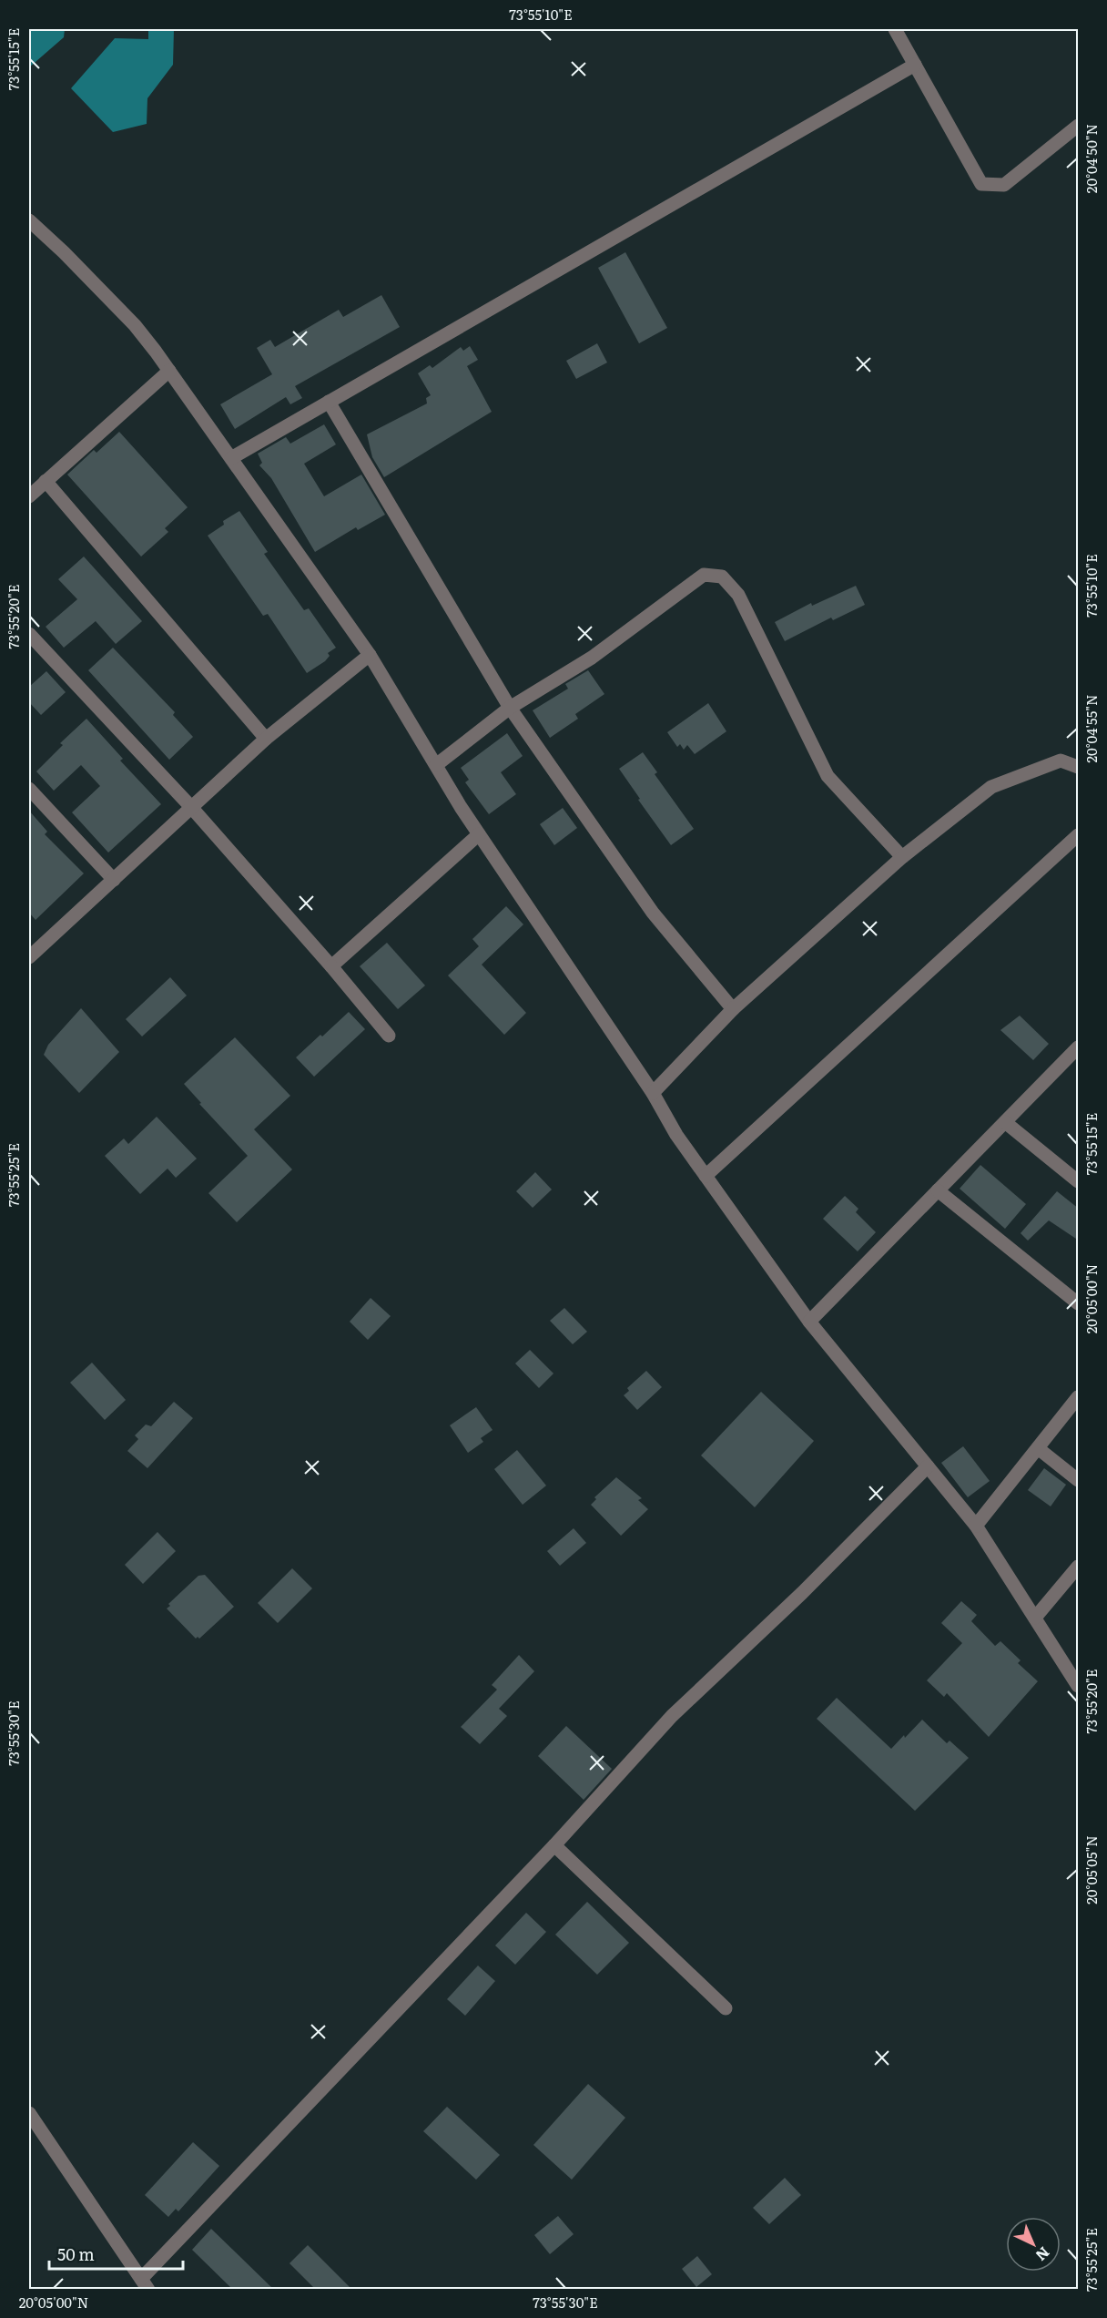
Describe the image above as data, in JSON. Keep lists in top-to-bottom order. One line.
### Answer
{"scale_bar":"50 m","north":"bottom right","coordinates":["73°55'10\"E","73°55'15\"E","20°04'50\"N","73°55'20\"E","20°04'55\"N","73°55'25\"E","20°05'00\"N","73°55'30\"E","20°05'05\"N"]}
